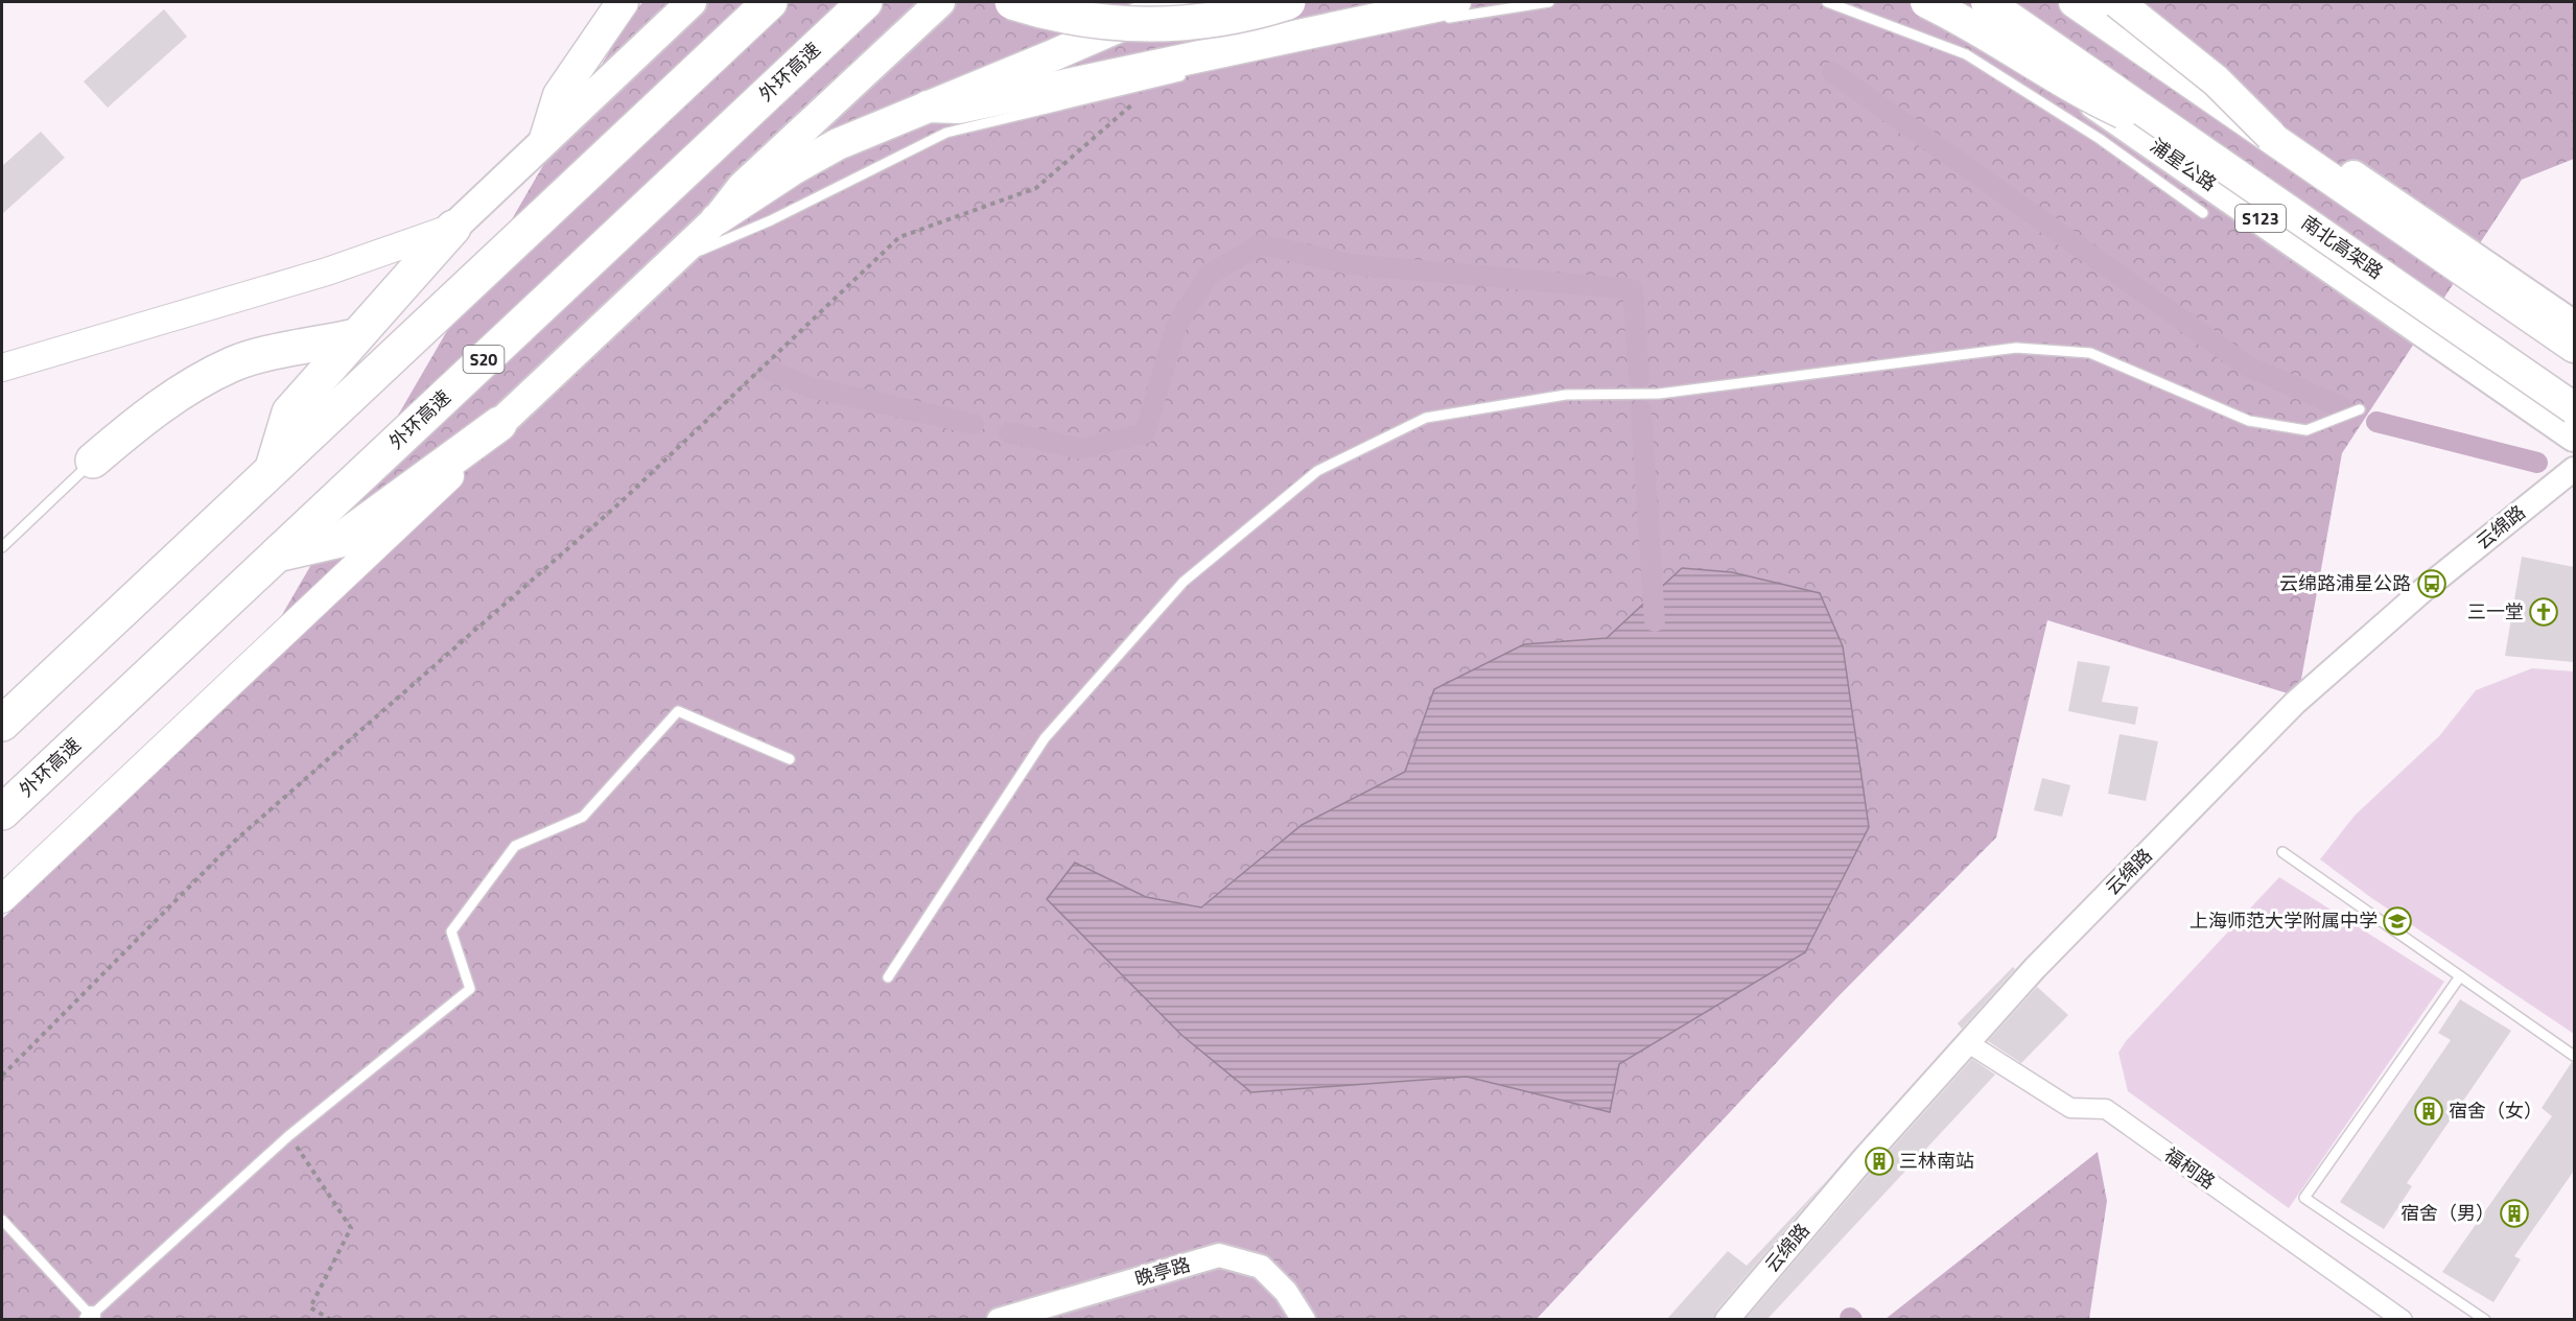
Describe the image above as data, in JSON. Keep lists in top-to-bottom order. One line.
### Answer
{"streets":{"highway":["外环高速","南北高架路","S20"],"main road":["浦星公路","S123"],"street":["云绵路","福柯路","晚亭路"]},"crossings":[["浦星公路","南北高架路"],["云绵路","福柯路"]],"places":{"bus stop":["云绵路浦星公路"],"church":["三一堂"],"school or university":["上海师范大学附属中学"],"building":["宿舍（女）","三林南站","宿舍（男）"]}}
